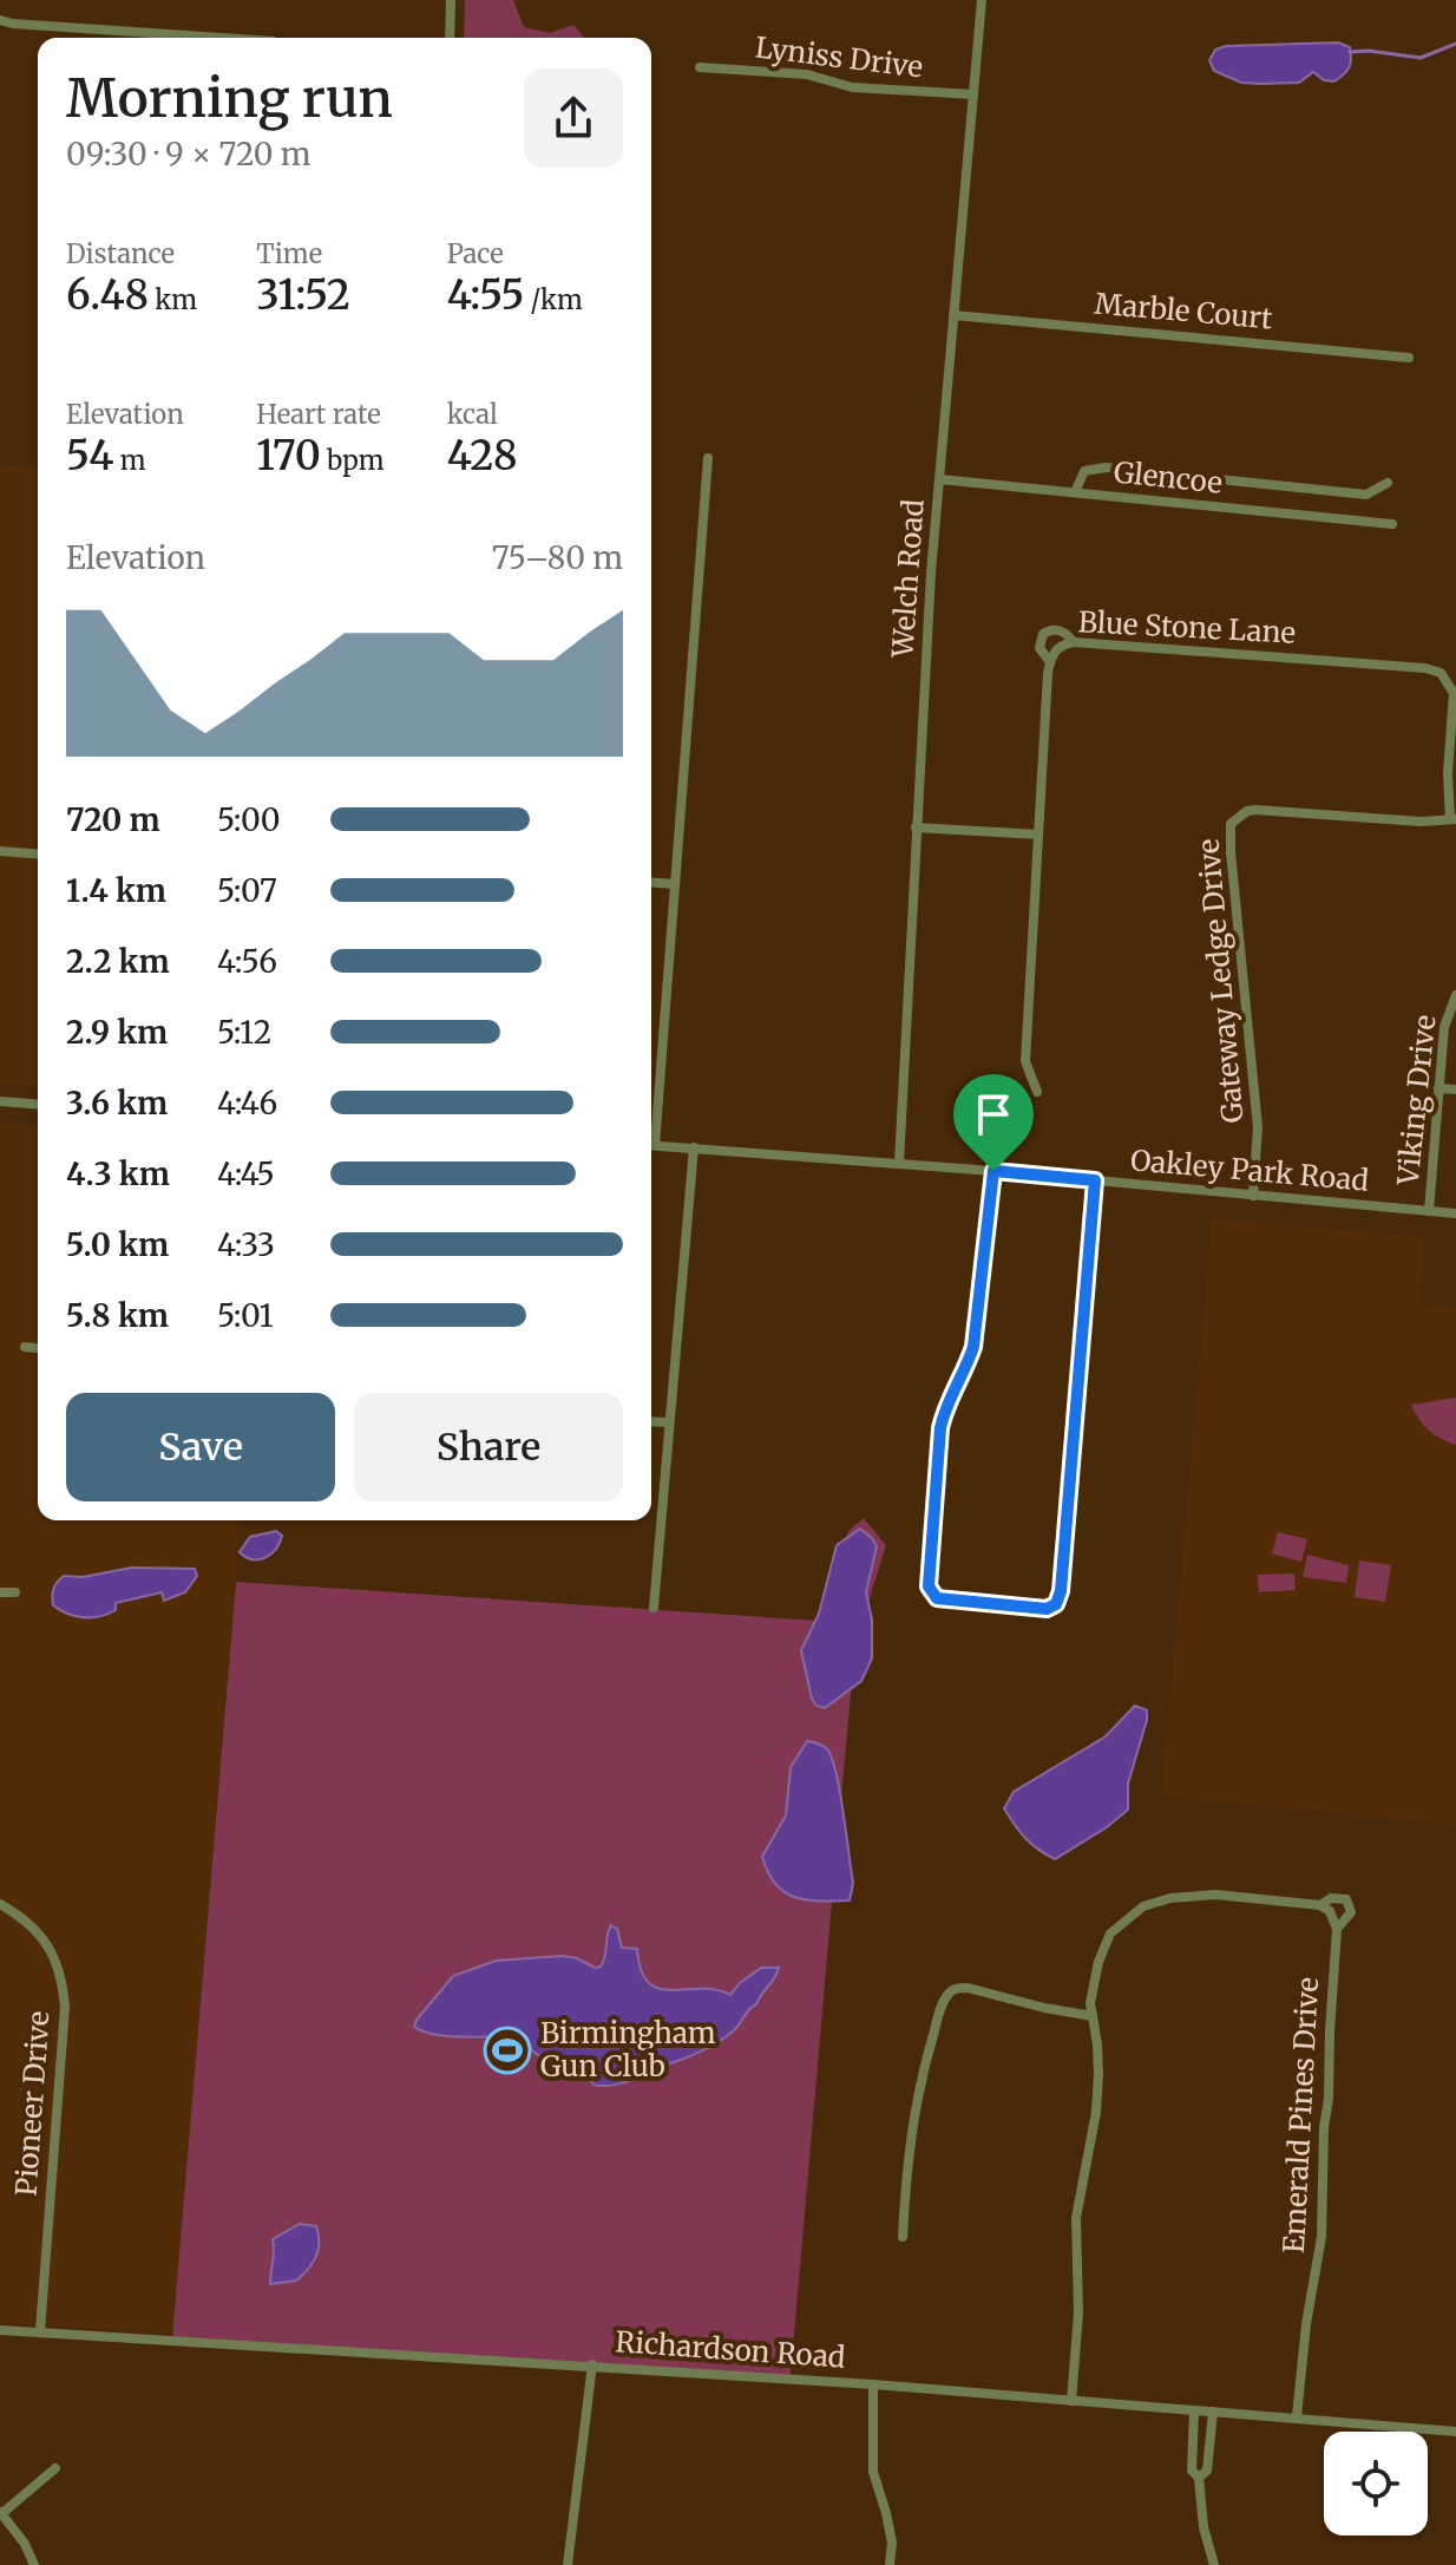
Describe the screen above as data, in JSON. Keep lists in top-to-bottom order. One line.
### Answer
{"streets":{"street":["Lyniss Drive","Marble Court","Glencoe","Welch Road","Blue Stone Lane","Gateway Ledge Drive","Viking Drive","Oakley Park Road","Pioneer Drive","Emerald Pines Drive","Richardson Road"]},"crossings":[["Lyniss Drive","Welch Road"],["Marble Court","Welch Road"],["Glencoe","Welch Road"],["Welch Road","Oakley Park Road"],["Blue Stone Lane","Gateway Ledge Drive"],["Gateway Ledge Drive","Oakley Park Road"],["Viking Drive","Oakley Park Road"],["Pioneer Drive","Richardson Road"],["Emerald Pines Drive","Richardson Road"]],"places":{"sports":["Birmingham Gun Club"]},"page":{"heading":["Morning run","09:30 · 9 × 720 m"],"stats":[["Distance","6.48 km"],["Time","31:52"],["Pace","4:55 /km"],["Elevation","54 m"],["Heart rate","170 bpm"],["kcal","428"]],"chart":["Elevation","75–80 m"],"list":[{"name":"720 m","note":"5:00"},{"name":"1.4 km","note":"5:07"},{"name":"2.2 km","note":"4:56"},{"name":"2.9 km","note":"5:12"},{"name":"3.6 km","note":"4:46"},{"name":"4.3 km","note":"4:45"},{"name":"5.0 km","note":"4:33"},{"name":"5.8 km","note":"5:01"}],"buttons":["Save","Share"]}}
